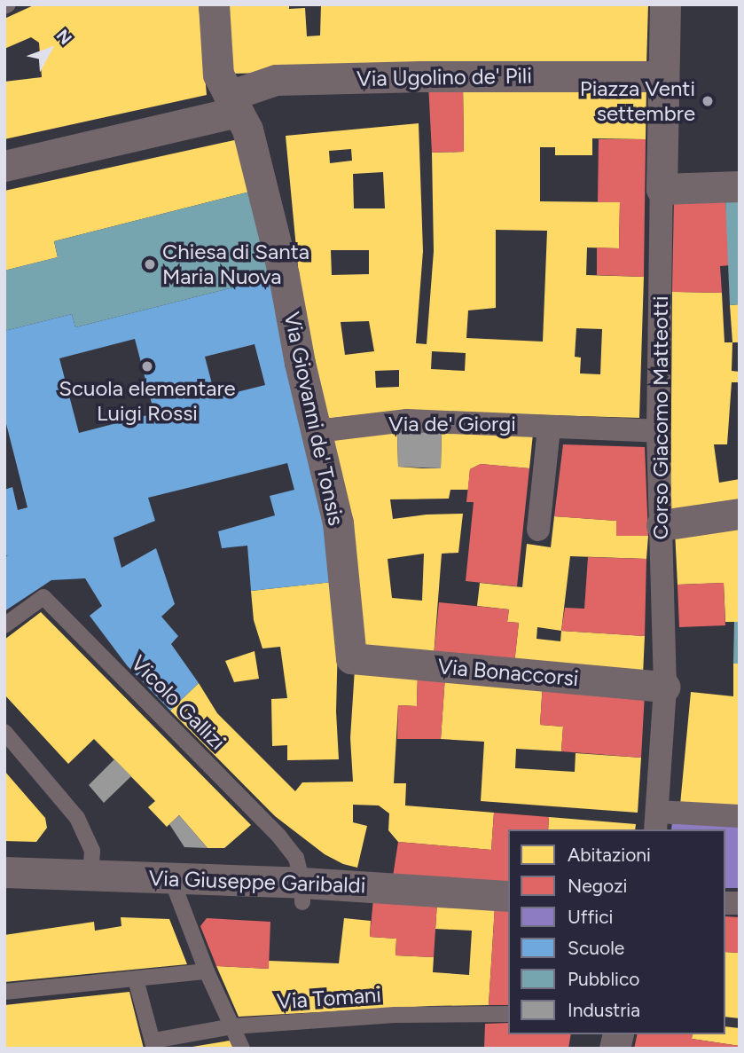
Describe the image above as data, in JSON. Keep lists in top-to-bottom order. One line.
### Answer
{"streets":{"street":["Via Ugolino de' Pili","Corso Giacomo Matteotti","Via Giovanni de' Tonsis","Via de' Giorgi","Via Bonaccorsi","Via Giuseppe Garibaldi"],"lane":["Vicolo Gallizi","Via Tomani"]},"crossings":[["Via Ugolino de' Pili","Corso Giacomo Matteotti"],["Via Ugolino de' Pili","Via Giovanni de' Tonsis"],["Corso Giacomo Matteotti","Via de' Giorgi"],["Corso Giacomo Matteotti","Via Bonaccorsi"],["Via Giovanni de' Tonsis","Via de' Giorgi"],["Via Giovanni de' Tonsis","Via Bonaccorsi"],["Vicolo Gallizi","Via Giuseppe Garibaldi"]],"places":["Piazza Venti settembre","Chiesa di Santa Maria Nuova","Scuola elementare Luigi Rossi"],"legend":["Abitazioni","Negozi","Uffici","Scuole","Pubblico","Industria"],"north":"top right"}
